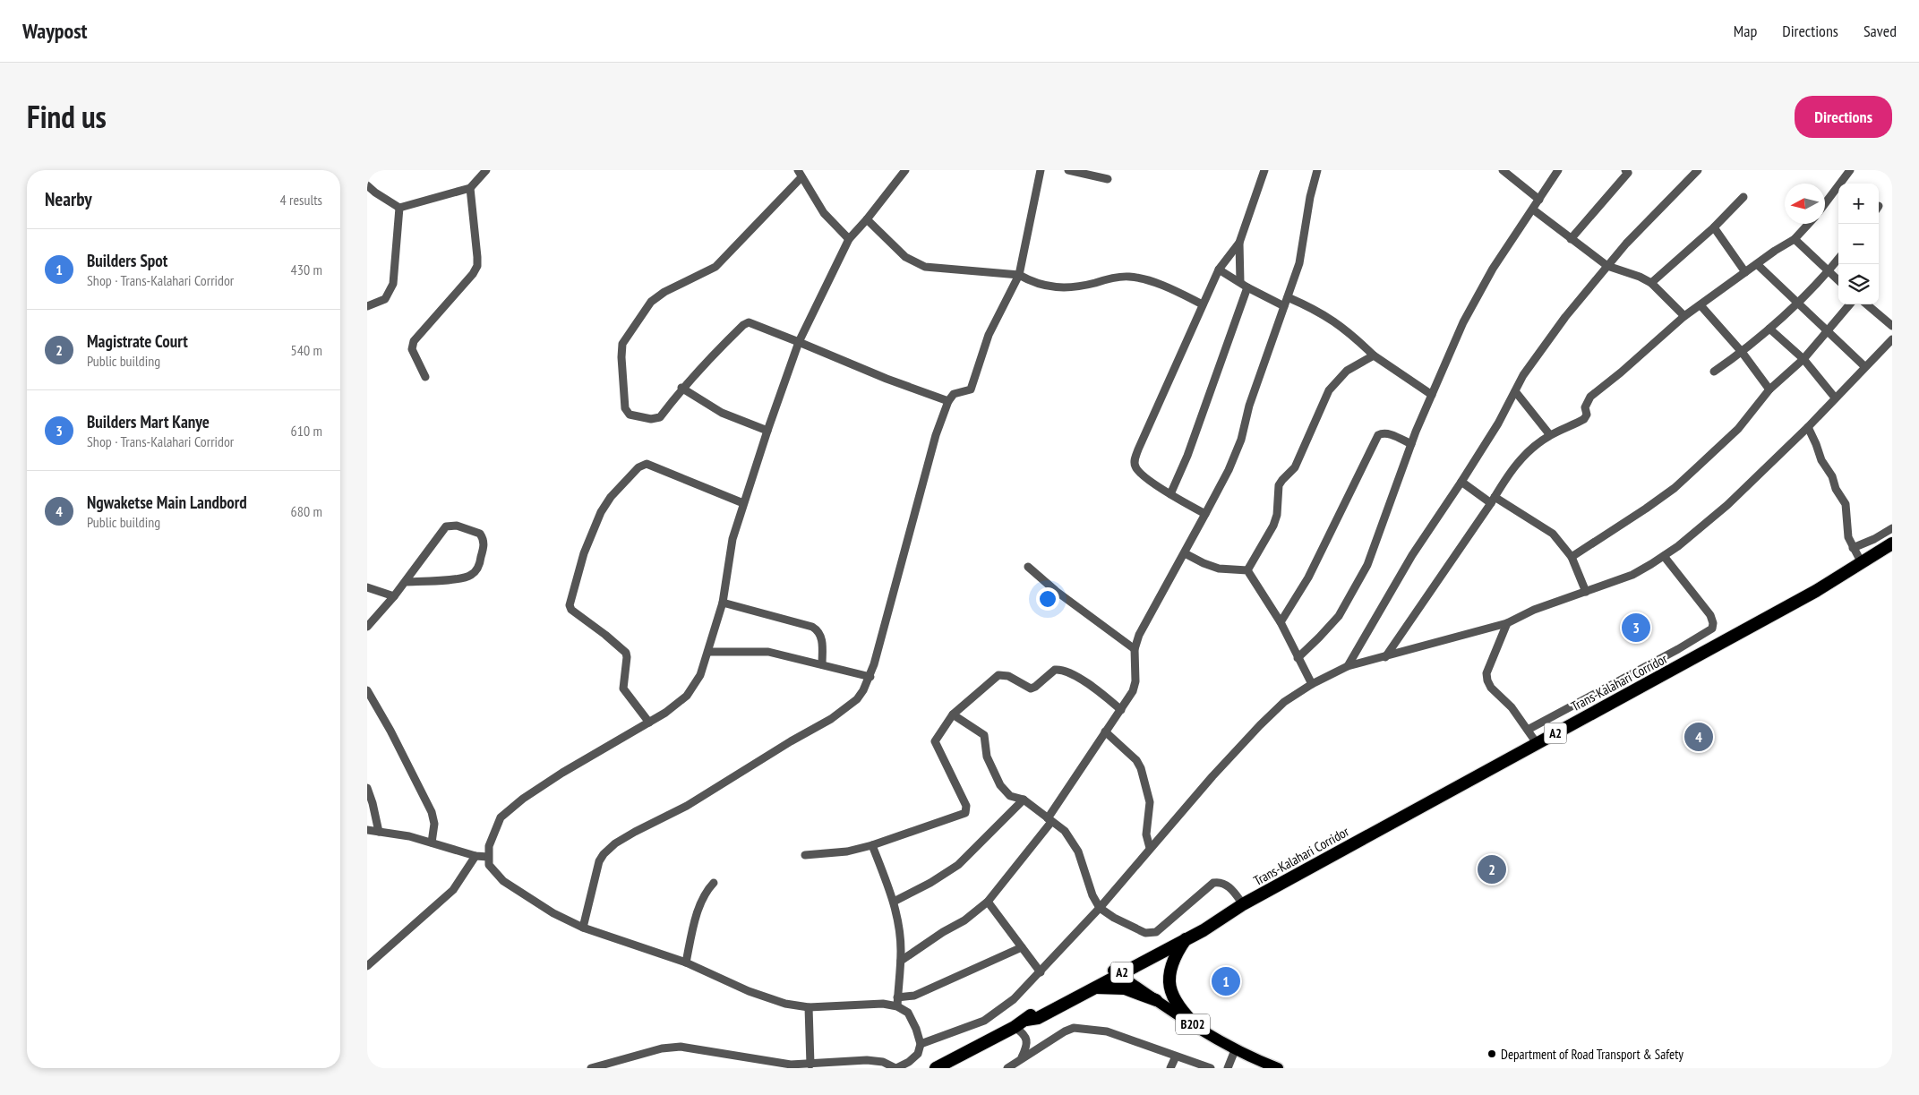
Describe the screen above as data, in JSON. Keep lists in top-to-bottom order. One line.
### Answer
{"streets":{"highway":["Trans-Kalahari Corridor","A2"],"main road":["B202"]},"crossings":[["Trans-Kalahari Corridor","B202"]],"places":["Department of Road Transport & Safety"],"north":"left","page":{"header":"Waypost","nav":["Map","Directions","Saved"],"title":"Find us","buttons":"Directions","heading":["Nearby","4 results"],"map_buttons":["+","−"],"list":[{"mark":"1","name":"Builders Spot","note":"Shop · Trans-Kalahari Corridor","value":"430 m"},{"mark":"2","name":"Magistrate Court","note":"Public building","value":"540 m"},{"mark":"3","name":"Builders Mart Kanye","note":"Shop · Trans-Kalahari Corridor","value":"610 m"},{"mark":"4","name":"Ngwaketse Main Landbord","note":"Public building","value":"680 m"}],"pins":["3","4","2","1"]}}
